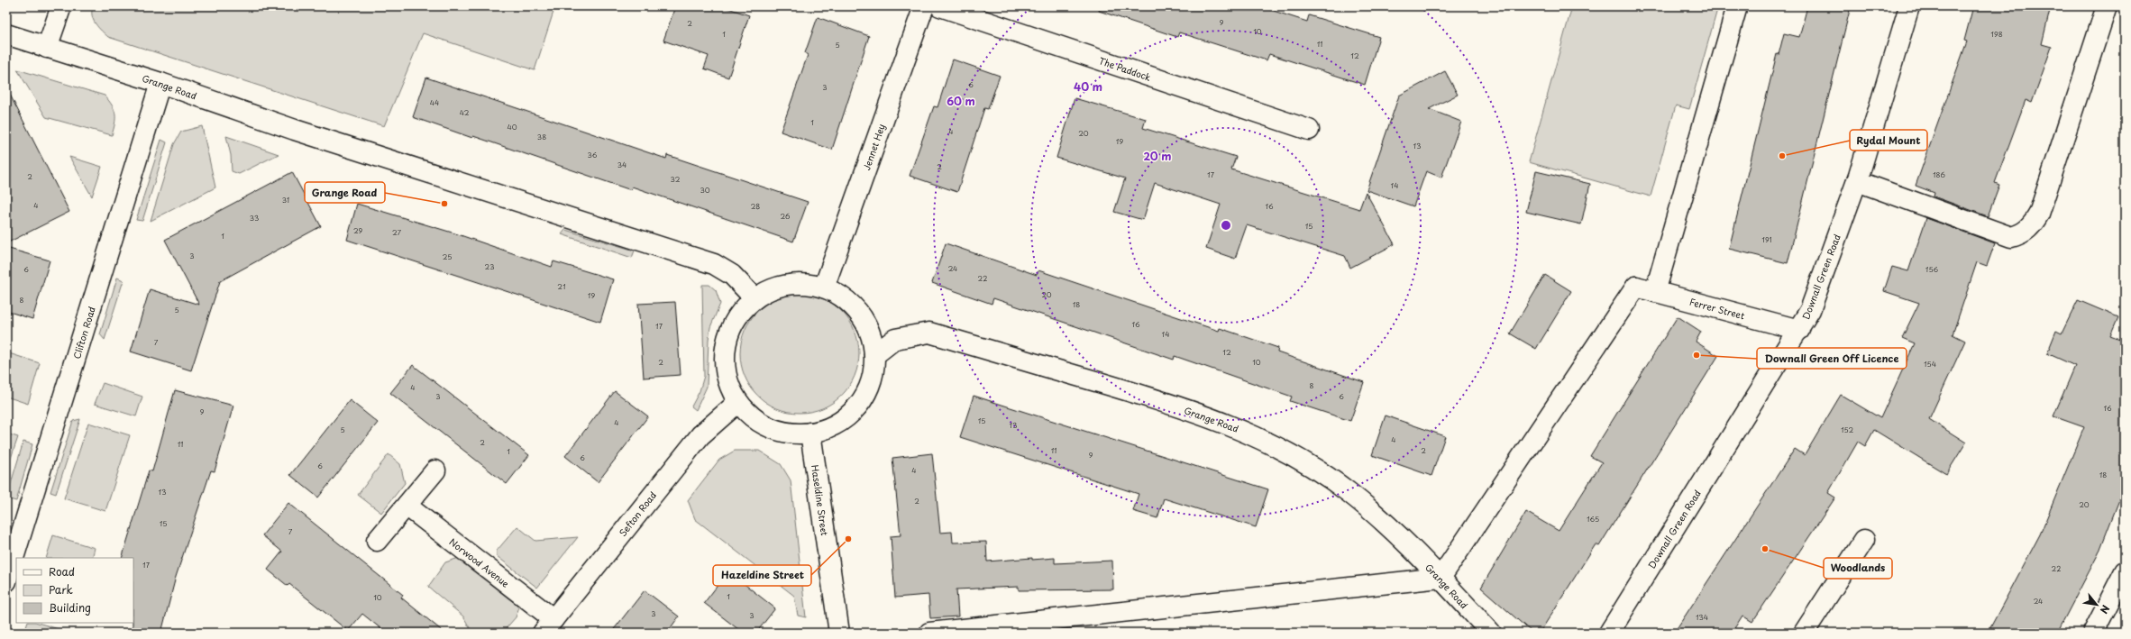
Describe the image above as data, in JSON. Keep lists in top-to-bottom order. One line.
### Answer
{"streets":{"street":["The Paddock","Grange Road","Jennet Hey","Downall Green Road","Ferrer Street","Clifton Road","Haseldine Street","Sefton Road","Norwood Avenue"]},"crossings":[["Grange Road","Ferrer Street"],["Grange Road","Clifton Road"],["Downall Green Road","Ferrer Street"],["Sefton Road","Norwood Avenue"]],"places":["Rydal Mount","Grange Road","Downall Green Off Licence","Hazeldine Street","Woodlands"],"house_numbers":["9","2","10","1","198","11","5","12","6","3","44","42","1","40","4","20","38","19","13","36","34","2","17","186","2","32","14","30","31","4","28","16","26","33","15","29","27","1","191","3","25","23","24","6","156","22","21","20","19","8","18","5","16","17","14","7","12","2","10","154","8","4","3","6","16","9","15","4","13","5","152","4","2","11","11","2","1","9","6","6","4","18","13","2","20","165","15","7","17","22","1","10","24","3","3","134"],"legend":["Road","Park","Building"],"north":"bottom right","rings":["40 m","60 m","20 m"]}
